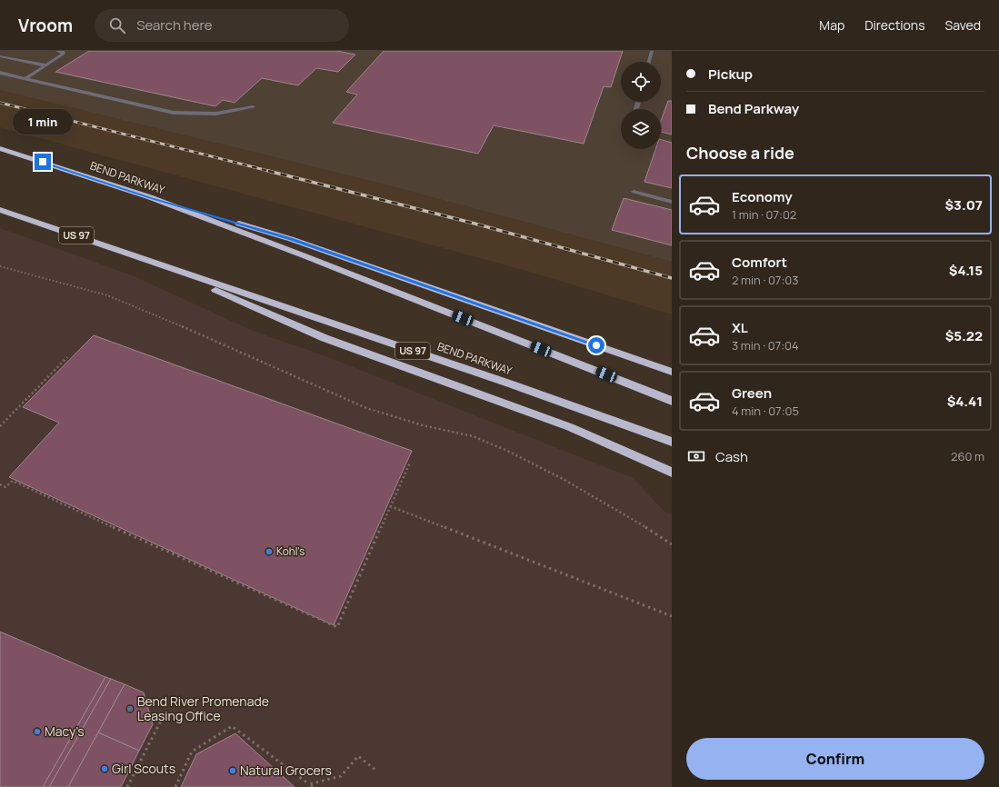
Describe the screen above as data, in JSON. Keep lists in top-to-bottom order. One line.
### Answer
{"streets":{"highway":["BEND PARKWAY","US 97"]},"places":["Kohl's","Bend River Promenade Leasing Office","Macy's","Girl Scouts","Natural Grocers"],"page":{"header":"Vroom","search":"Search here","nav":["Map","Directions","Saved"],"banner":["Pickup","Bend Parkway"],"bubble":"1 min","heading":"Choose a ride","list":[{"name":"Economy","note":"1 min · 07:02","value":"$3.07"},{"name":"Comfort","note":"2 min · 07:03","value":"$4.15"},{"name":"XL","note":"3 min · 07:04","value":"$5.22"},{"name":"Green","note":"4 min · 07:05","value":"$4.41"}],"pay":["Cash","260 m"],"buttons":"Confirm"}}
